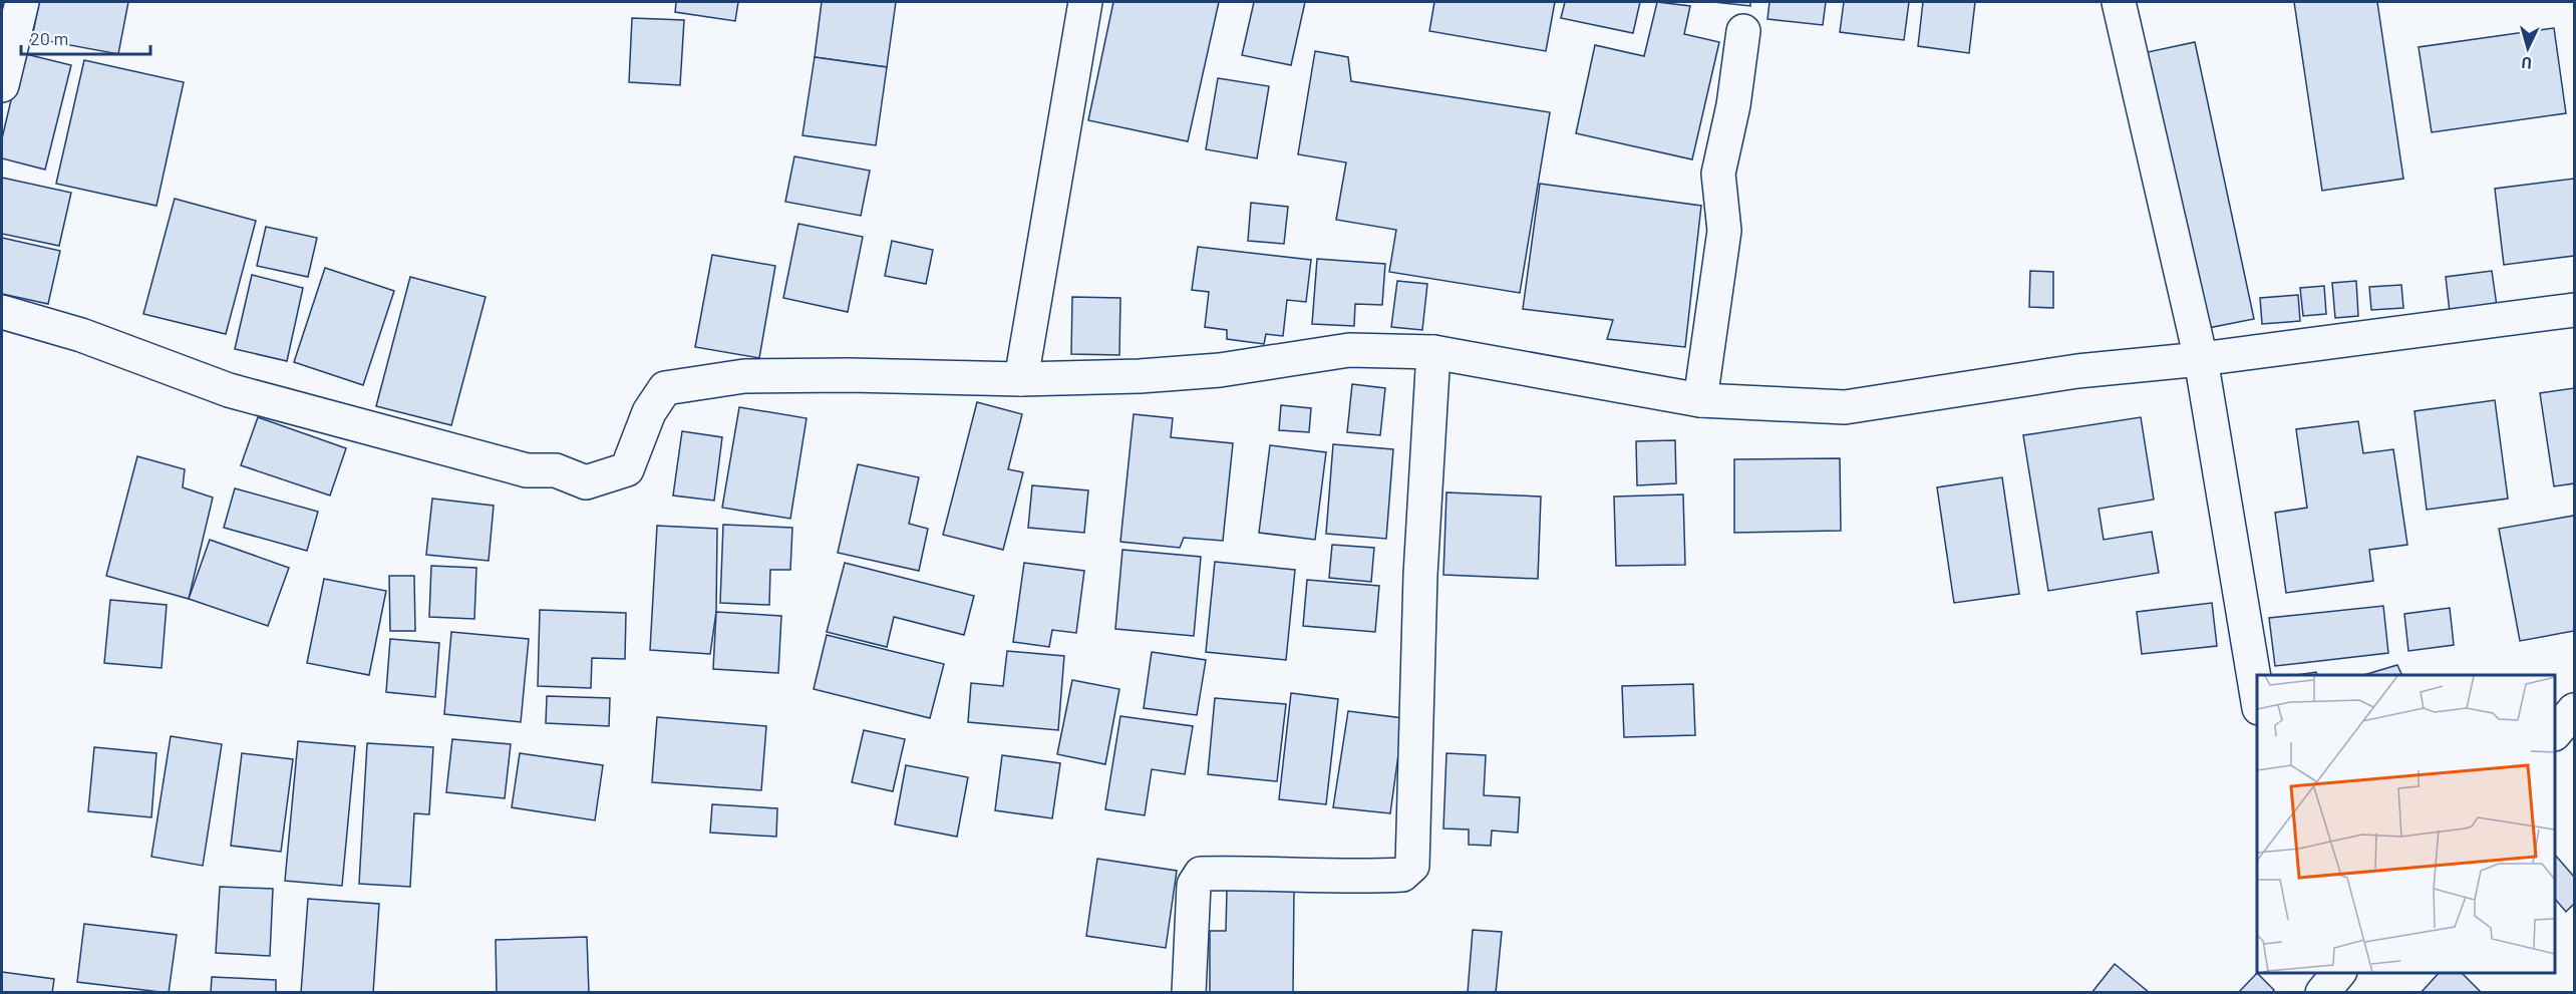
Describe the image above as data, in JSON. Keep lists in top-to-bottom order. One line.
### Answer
{"scale_bar":"20 m","north":"bottom"}
